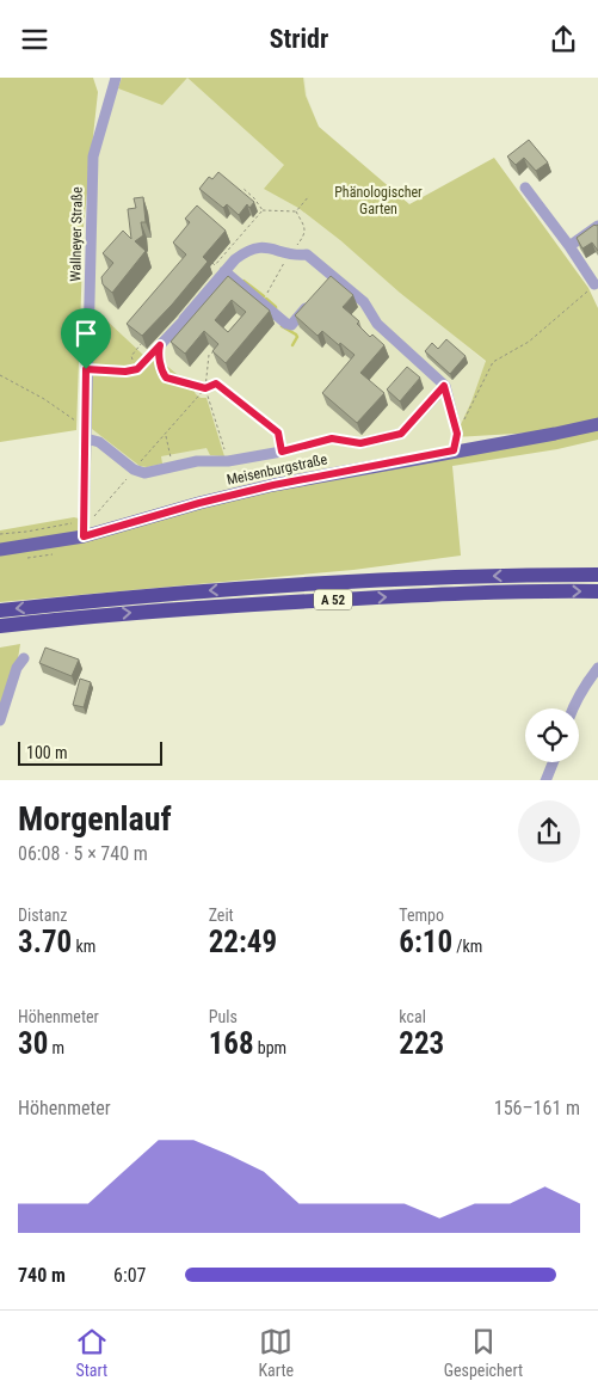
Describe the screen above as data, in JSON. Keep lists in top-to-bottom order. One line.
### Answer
{"streets":{"highway":["A 52"],"main road":["Meisenburgstraße"],"street":["Wallneyer Straße"]},"crossings":[["Wallneyer Straße","Meisenburgstraße"]],"parks":["Phänologischer Garten"],"scale_bar":"100 m","page":{"header":"Stridr","scale":"100 m","heading":["Morgenlauf","06:08 · 5 × 740 m"],"stats":[["Distanz","3.70 km"],["Zeit","22:49"],["Tempo","6:10 /km"],["Höhenmeter","30 m"],["Puls","168 bpm"],["kcal","223"]],"chart":["Höhenmeter","156–161 m"],"list":[{"name":"740 m","note":"6:07"}],"tabs":["Start","Karte","Gespeichert"]}}
